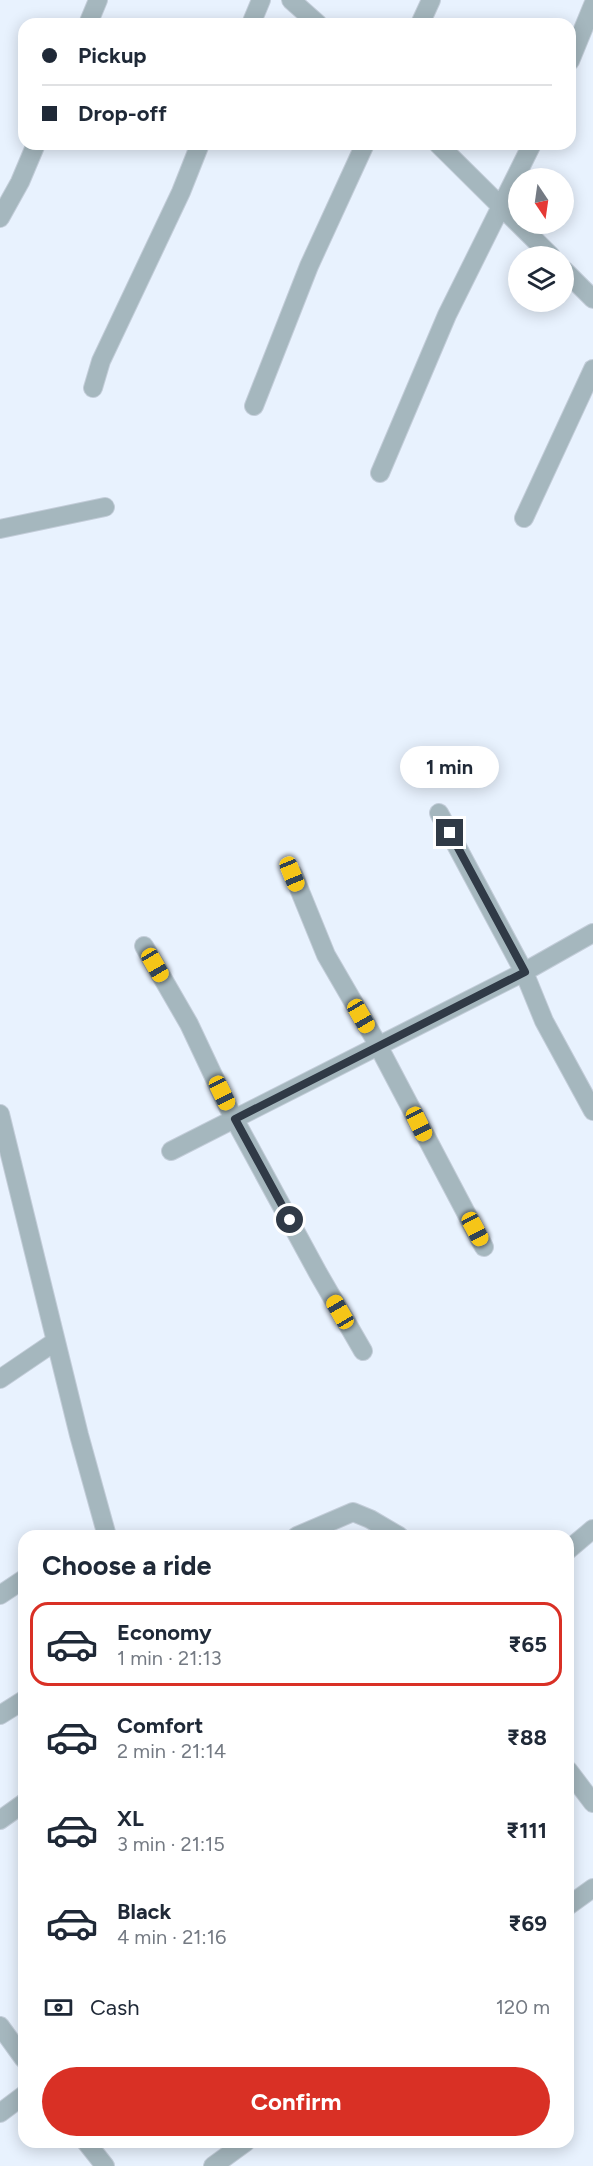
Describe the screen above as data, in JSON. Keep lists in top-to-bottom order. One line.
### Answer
{"north":"bottom","page":{"banner":["Pickup","Drop-off"],"bubble":"1 min","heading":"Choose a ride","list":[{"name":"Economy","note":"1 min · 21:13","value":"₹65"},{"name":"Comfort","note":"2 min · 21:14","value":"₹88"},{"name":"XL","note":"3 min · 21:15","value":"₹111"},{"name":"Black","note":"4 min · 21:16","value":"₹69"}],"pay":["Cash","120 m"],"buttons":"Confirm"}}
